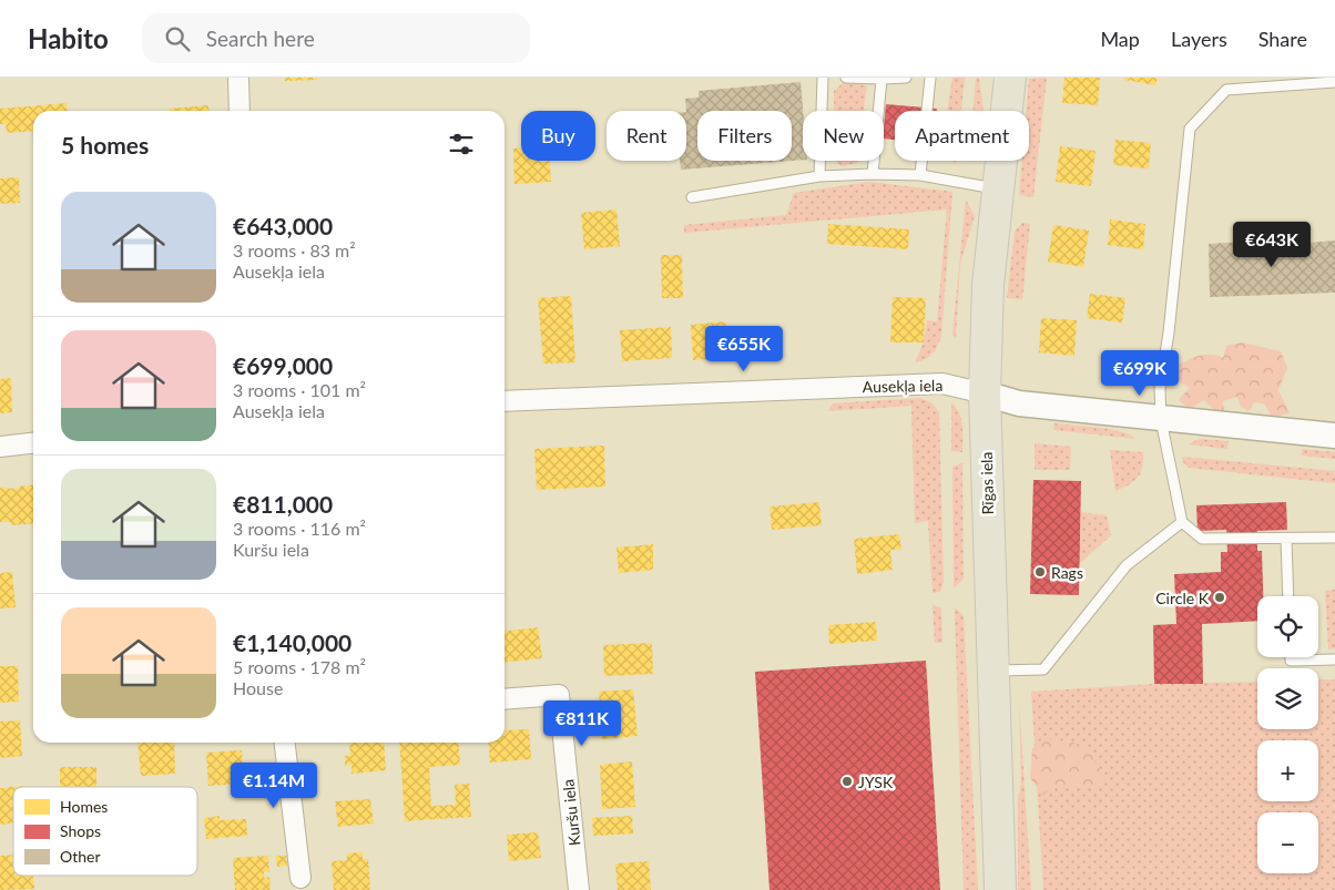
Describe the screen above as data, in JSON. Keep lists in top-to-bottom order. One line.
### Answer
{"streets":{"main road":["Rīgas iela"],"street":["Ausekļa iela","Kuršu iela"]},"crossings":[["Ausekļa iela","Rīgas iela"]],"places":["Rags","Circle K","JYSK"],"legend":["Homes","Shops","Other"],"page":{"header":"Habito","search":"Search here","nav":["Map","Layers","Share"],"chip":["Buy","Rent","Filters","New","Apartment"],"heading":"5 homes","list":[{"name":"€643,000","note":"3 rooms · 83 m² · Ausekļa iela"},{"name":"€699,000","note":"3 rooms · 101 m² · Ausekļa iela"},{"name":"€811,000","note":"3 rooms · 116 m² · Kuršu iela"},{"name":"€1,140,000","note":"5 rooms · 178 m² · House"}],"price":["€643K","€655K","€699K","€811K","€1.14M"],"map_buttons":["+","−"]}}
